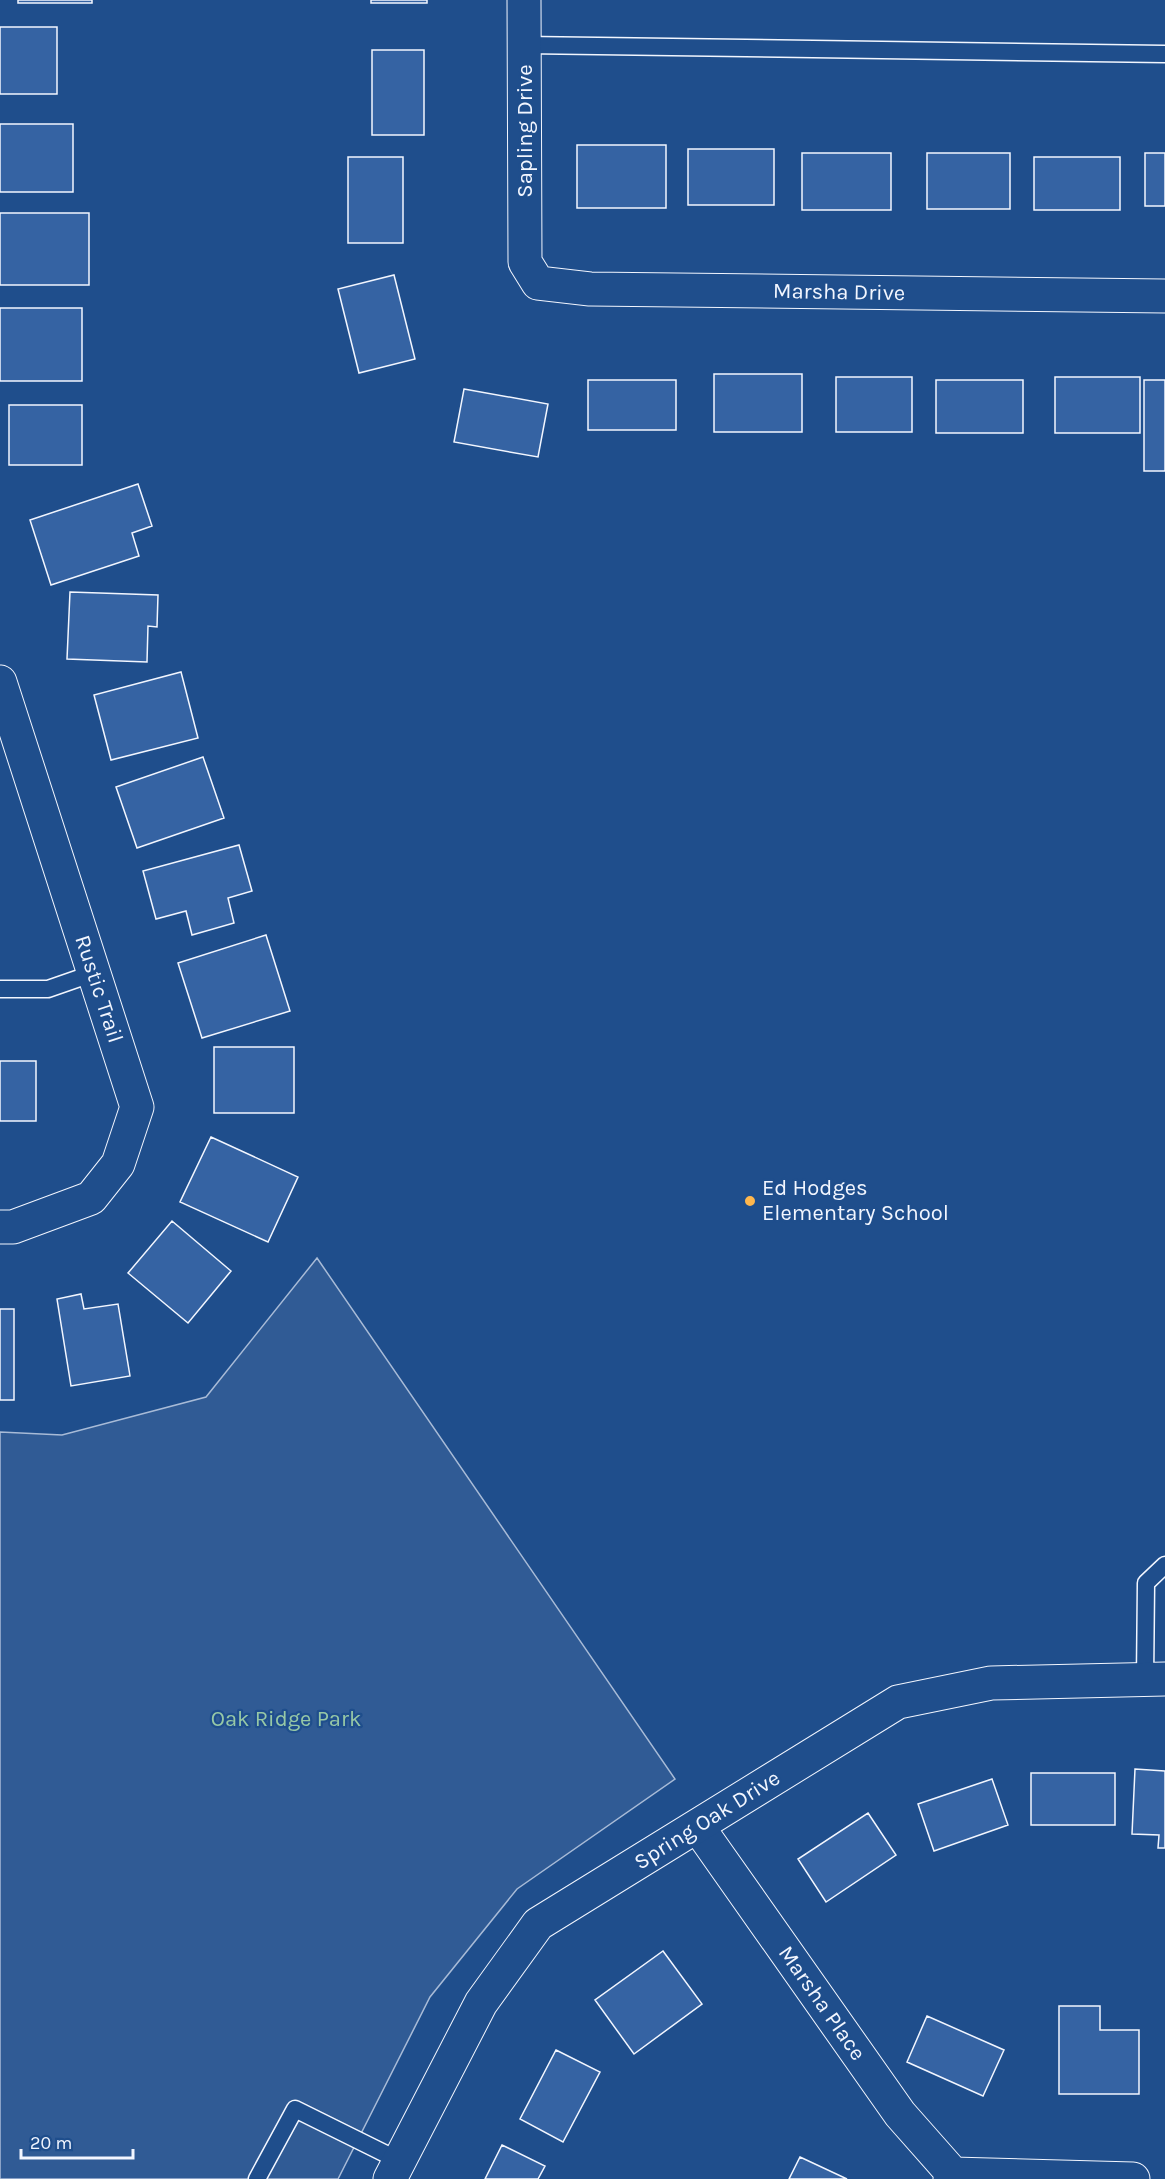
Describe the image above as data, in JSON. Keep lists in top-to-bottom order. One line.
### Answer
{"streets":{"street":["Sapling Drive","Marsha Drive","Rustic Trail","Spring Oak Drive","Marsha Place"]},"crossings":[["Sapling Drive","Marsha Drive"],["Spring Oak Drive","Marsha Place"]],"parks":["Oak Ridge Park"],"places":["Ed Hodges Elementary School"],"scale_bar":"20 m"}
